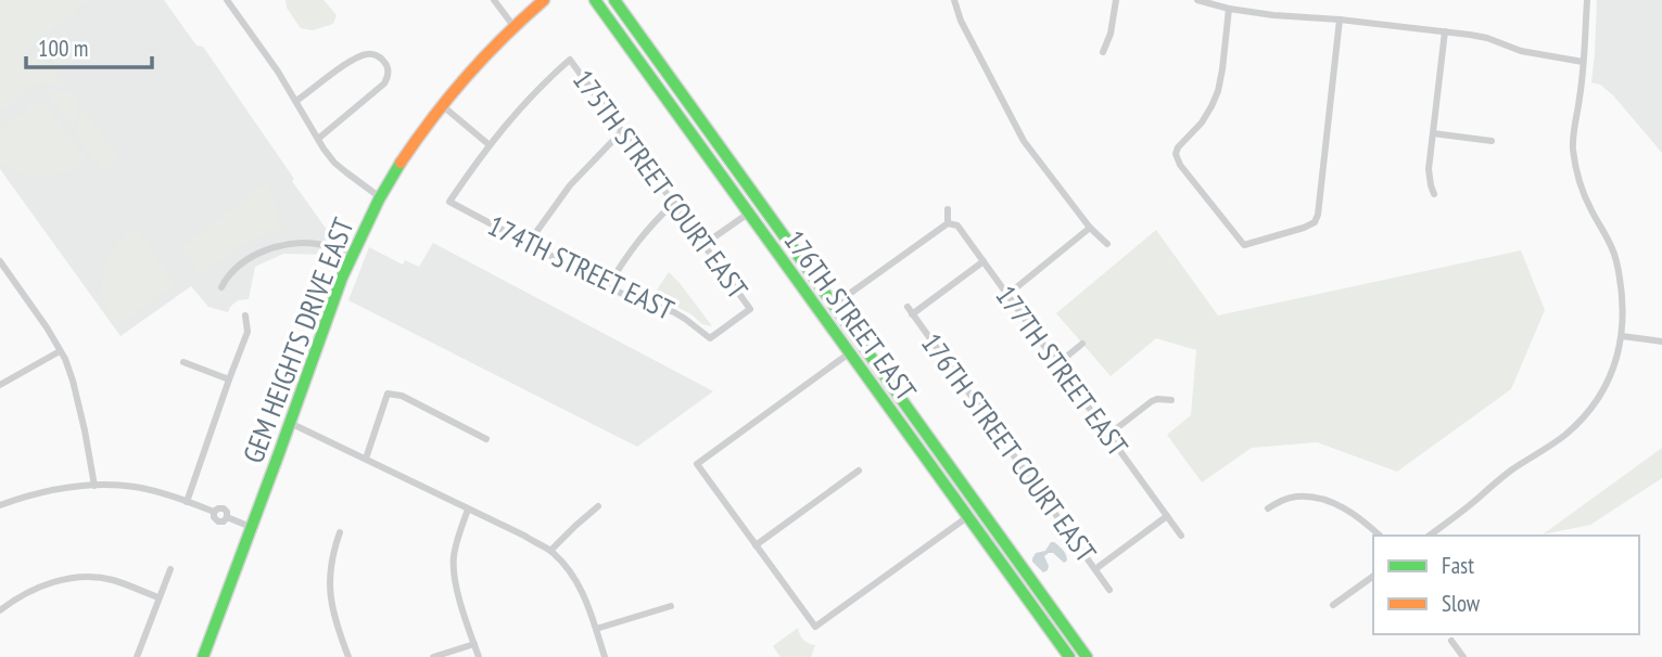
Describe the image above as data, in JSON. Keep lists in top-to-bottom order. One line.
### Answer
{"streets":{"main road":["176TH STREET EAST","GEM HEIGHTS DRIVE EAST"],"street":["175TH STREET COURT EAST","174TH STREET EAST","177TH STREET EAST","176TH STREET COURT EAST"]},"crossings":[["175TH STREET COURT EAST","174TH STREET EAST"]],"legend":["Fast","Slow"],"scale_bar":"100 m"}
